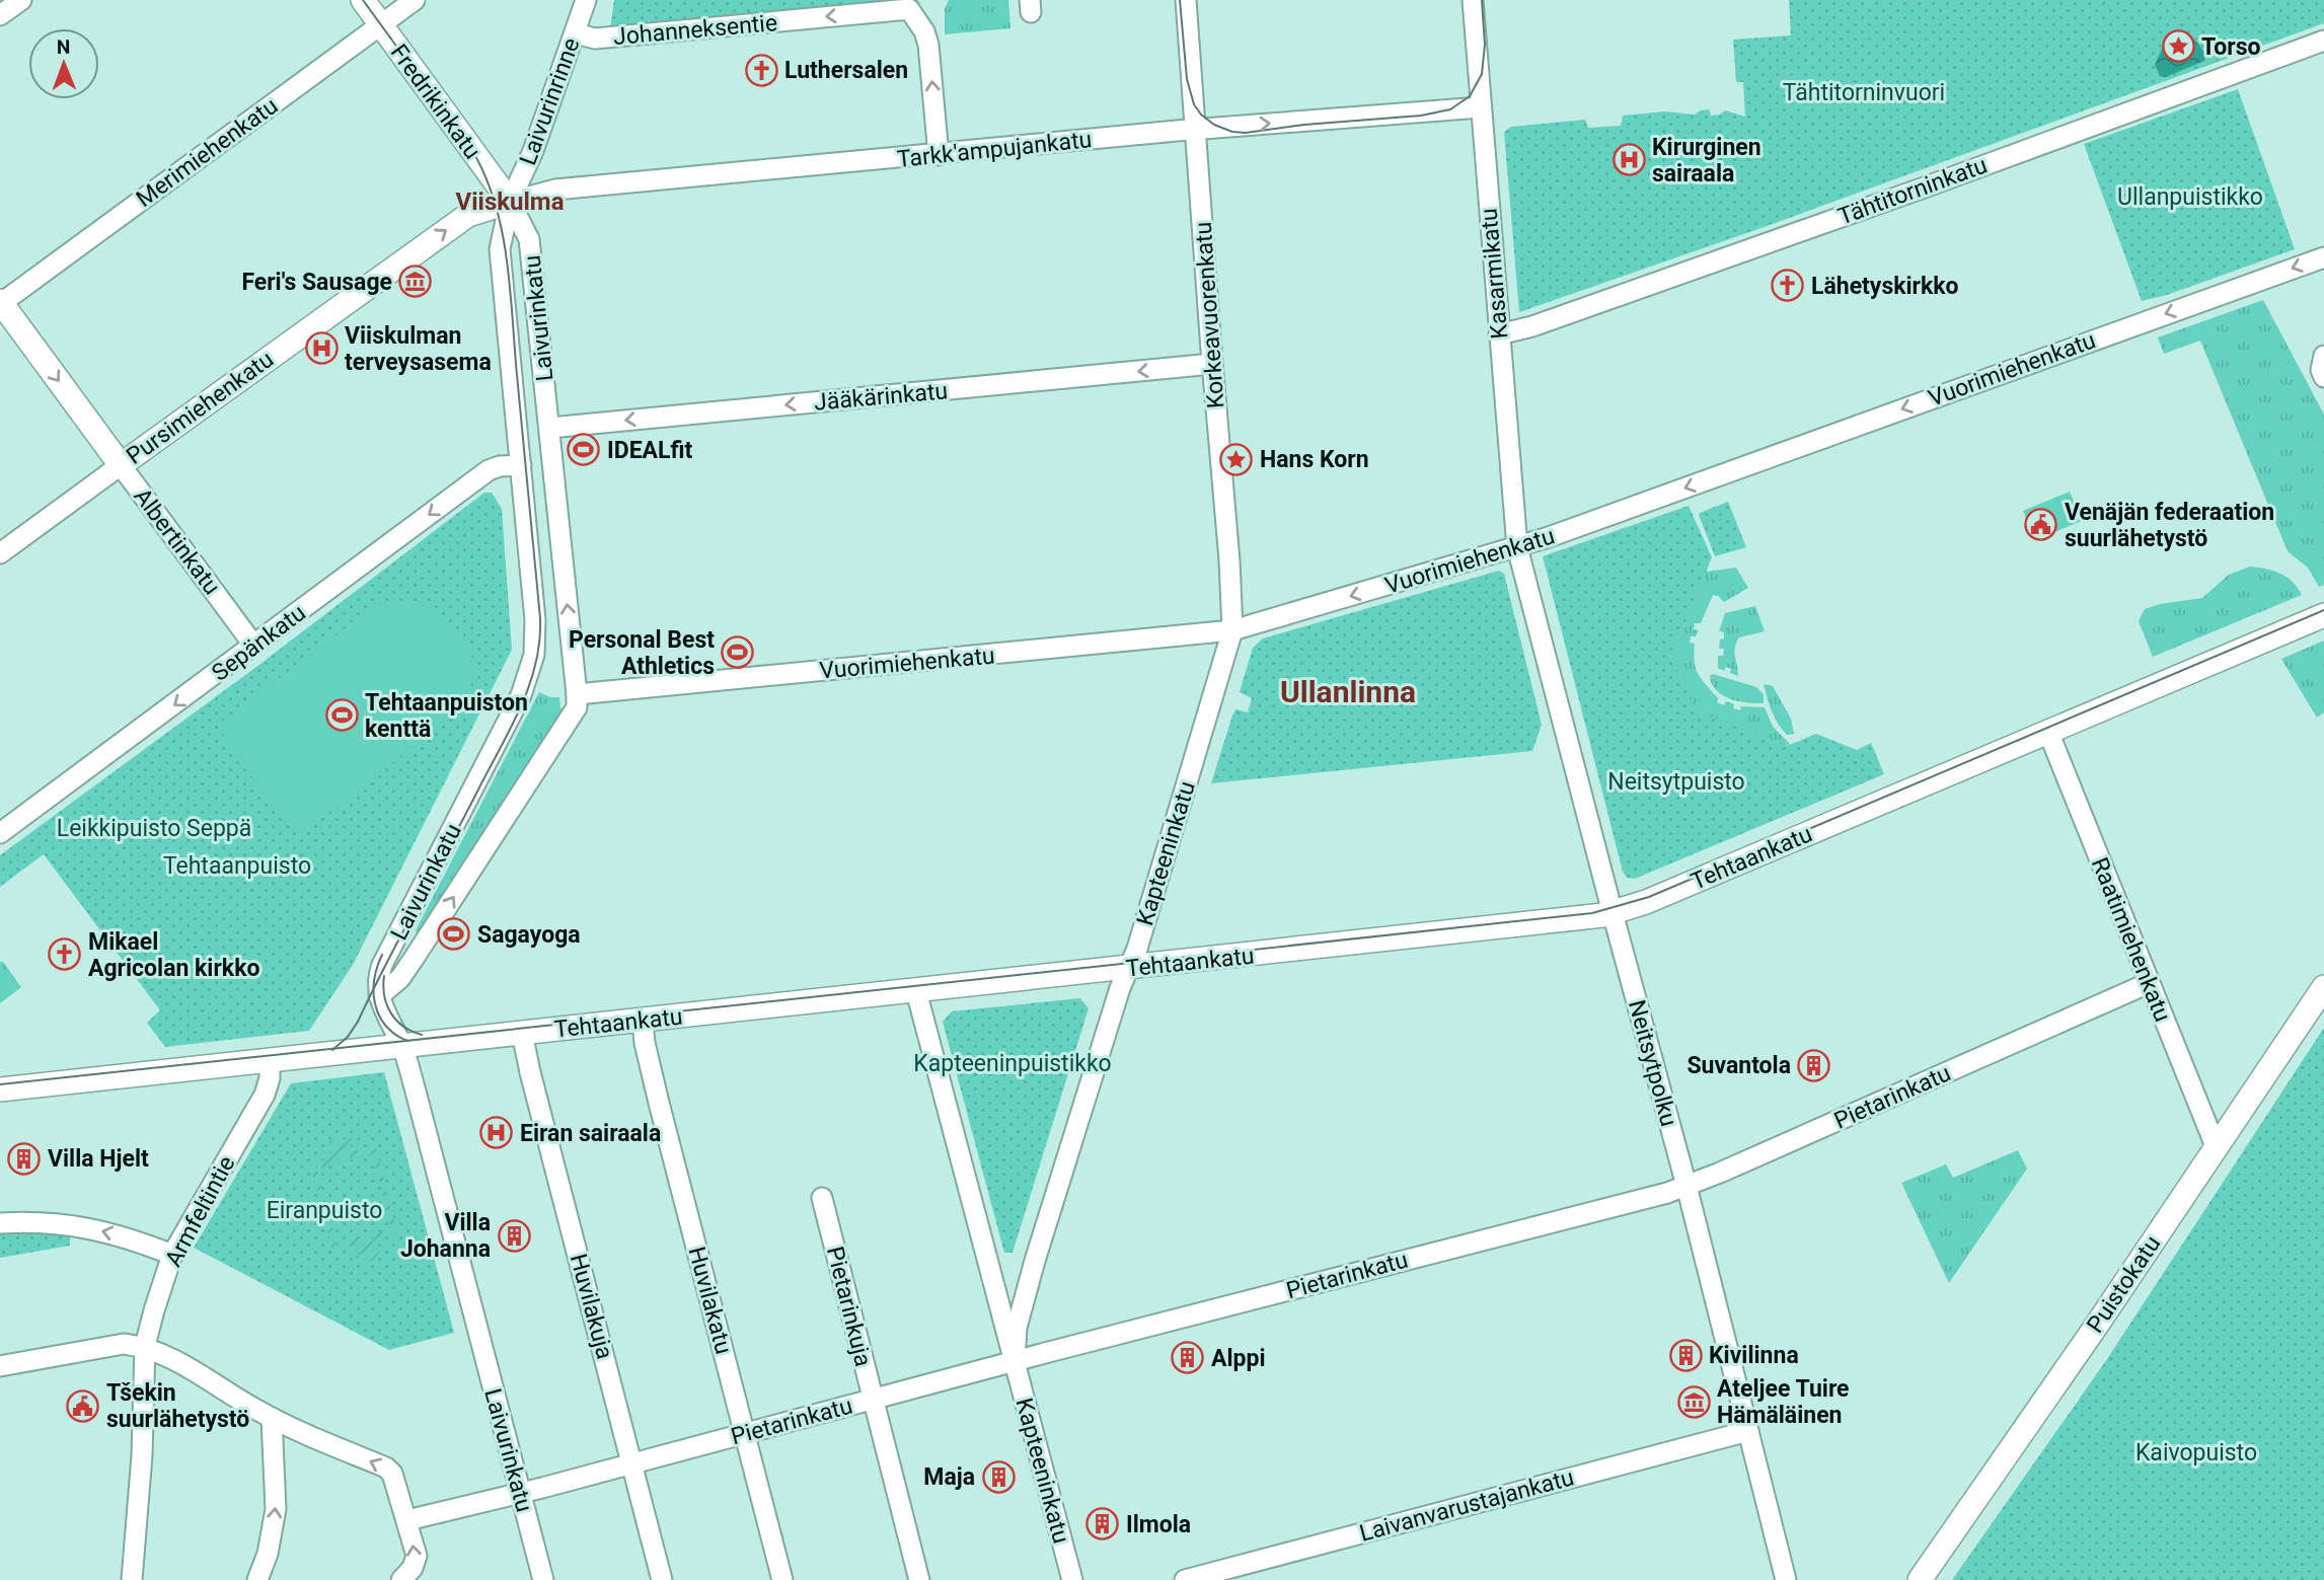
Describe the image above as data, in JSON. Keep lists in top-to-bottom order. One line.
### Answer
{"streets":{"street":["Johanneksentie","Fredrikinkatu","Laivurinrinne","Tarkk'ampujankatu","Merimiehenkatu","Tähtitorninkatu","Kasarmikatu","Korkeavuorenkatu","Laivurinkatu","Vuorimiehenkatu","Jääkärinkatu","Pursimiehenkatu","Albertinkatu","Sepänkatu","Kapteeninkatu","Tehtaankatu","Raatimiehenkatu","Neitsytpolku","Pietarinkatu","Armfeltintie","Puistokatu","Huvilakatu","Huvilakuja","Pietarinkuja","Laivanvarustajankatu"]},"crossings":[["Johanneksentie","Laivurinrinne"],["Johanneksentie","Tarkk'ampujankatu"],["Fredrikinkatu","Laivurinrinne"],["Fredrikinkatu","Tarkk'ampujankatu"],["Fredrikinkatu","Merimiehenkatu"],["Fredrikinkatu","Laivurinkatu"],["Fredrikinkatu","Pursimiehenkatu"],["Laivurinrinne","Tarkk'ampujankatu"],["Laivurinrinne","Laivurinkatu"],["Laivurinrinne","Pursimiehenkatu"],["Tarkk'ampujankatu","Kasarmikatu"],["Tarkk'ampujankatu","Korkeavuorenkatu"],["Tarkk'ampujankatu","Laivurinkatu"],["Tarkk'ampujankatu","Pursimiehenkatu"],["Merimiehenkatu","Albertinkatu"],["Tähtitorninkatu","Kasarmikatu"],["Kasarmikatu","Vuorimiehenkatu"],["Kasarmikatu","Neitsytpolku"],["Korkeavuorenkatu","Vuorimiehenkatu"],["Korkeavuorenkatu","Jääkärinkatu"],["Korkeavuorenkatu","Kapteeninkatu"],["Laivurinkatu","Vuorimiehenkatu"],["Laivurinkatu","Jääkärinkatu"],["Laivurinkatu","Pursimiehenkatu"],["Laivurinkatu","Sepänkatu"],["Laivurinkatu","Tehtaankatu"],["Laivurinkatu","Pietarinkatu"],["Vuorimiehenkatu","Kapteeninkatu"],["Vuorimiehenkatu","Neitsytpolku"],["Pursimiehenkatu","Albertinkatu"],["Albertinkatu","Sepänkatu"],["Kapteeninkatu","Tehtaankatu"],["Kapteeninkatu","Pietarinkatu"],["Tehtaankatu","Raatimiehenkatu"],["Tehtaankatu","Neitsytpolku"],["Tehtaankatu","Armfeltintie"],["Tehtaankatu","Huvilakatu"],["Tehtaankatu","Huvilakuja"],["Raatimiehenkatu","Pietarinkatu"],["Raatimiehenkatu","Puistokatu"],["Neitsytpolku","Pietarinkatu"],["Neitsytpolku","Laivanvarustajankatu"],["Pietarinkatu","Huvilakatu"],["Pietarinkatu","Huvilakuja"],["Pietarinkatu","Pietarinkuja"]],"one_way":["Vuorimiehenkatu","Jääkärinkatu","Pursimiehenkatu","Albertinkatu","Sepänkatu"],"districts":["Viiskulma","Ullanlinna"],"parks":["Tähtitorninvuori","Ullanpuistikko","Neitsytpuisto","Leikkipuisto Seppä","Tehtaanpuisto","Kapteeninpuistikko","Eiranpuisto","Kaivopuisto"],"places":{"place":["Torso","Hans Korn"],"church":["Luthersalen","Lähetyskirkko","Mikael Agricolan kirkko"],"hospital":["Kirurginen sairaala","Viiskulman terveysasema","Eiran sairaala"],"museum":["Feri's Sausage","Ateljee Tuire Hämäläinen"],"sports":["IDEALfit","Personal Best Athletics","Tehtaanpuiston kenttä","Sagayoga"],"public building":["Venäjän federaation suurlähetystö","Tšekin suurlähetystö"],"building":["Suvantola","Villa Hjelt","Villa Johanna","Kivilinna","Alppi","Maja","Ilmola"]},"north":"top"}
